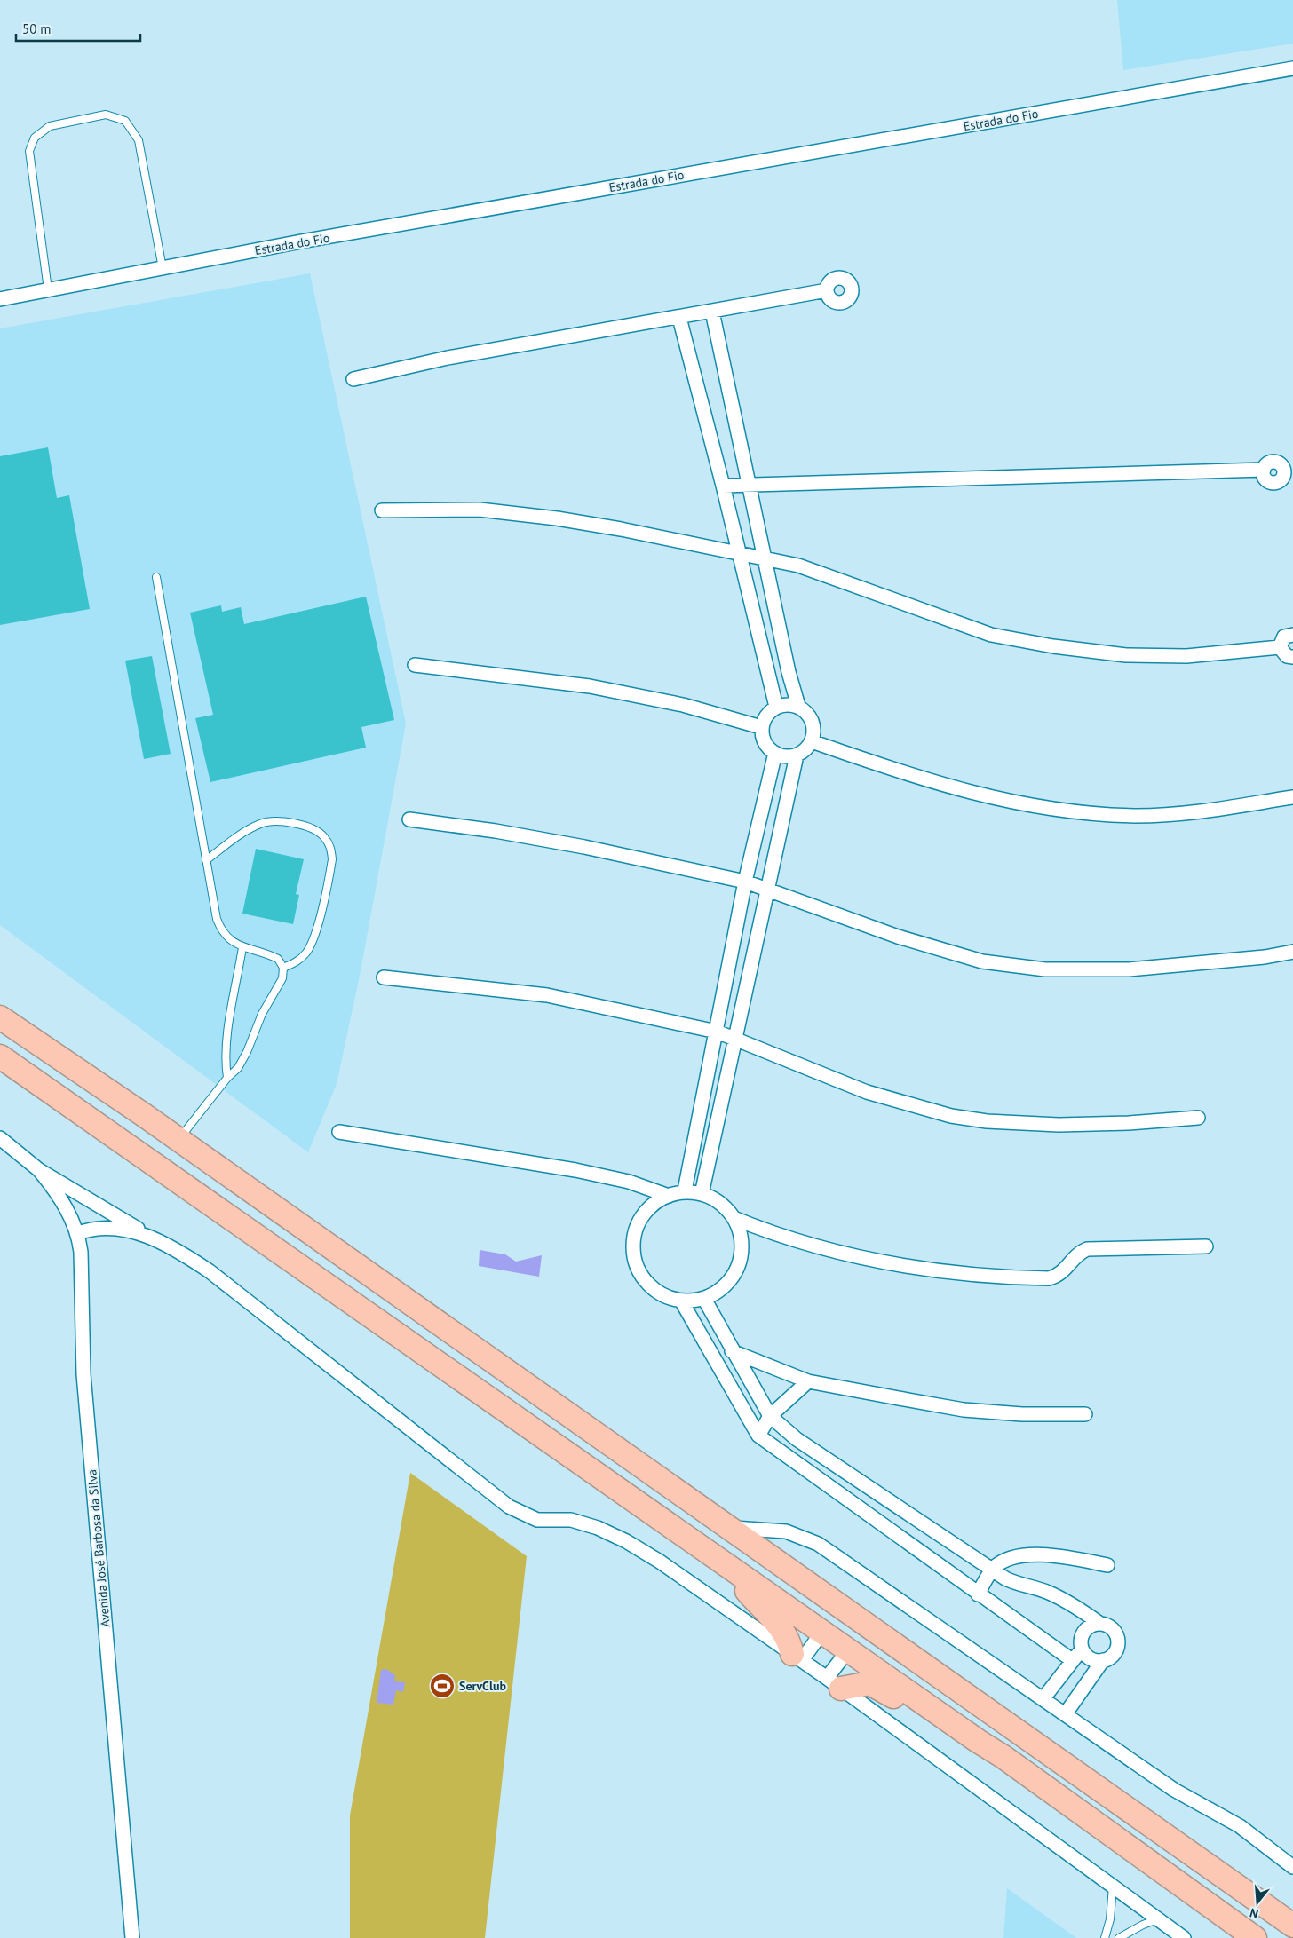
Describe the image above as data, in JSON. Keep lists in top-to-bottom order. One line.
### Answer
{"streets":{"street":["Estrada do Fio","Avenida José Barbosa da Silva"]},"places":{"sports":["ServClub"]},"scale_bar":"50 m","north":"bottom"}
